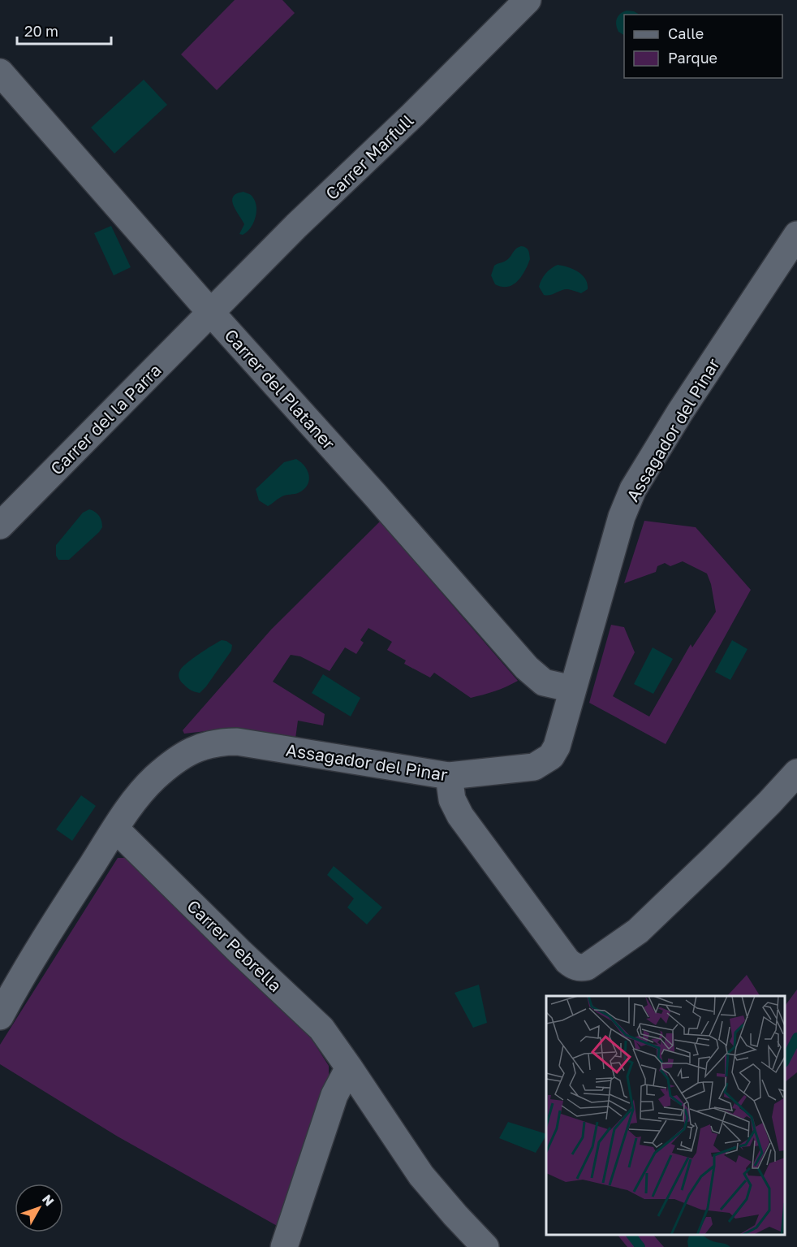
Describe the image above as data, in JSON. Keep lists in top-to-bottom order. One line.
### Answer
{"streets":{"street":["Carrer Marfull","Carrer del Plataner","Carrer del la Parra","Assagador del Pinar","Carrer Pebrella"]},"crossings":[["Carrer Marfull","Carrer del Plataner"],["Carrer Marfull","Carrer del la Parra"],["Carrer del Plataner","Carrer del la Parra"],["Carrer del Plataner","Assagador del Pinar"],["Assagador del Pinar","Carrer Pebrella"]],"legend":["Calle","Parque"],"scale_bar":"20 m","north":"top right"}
